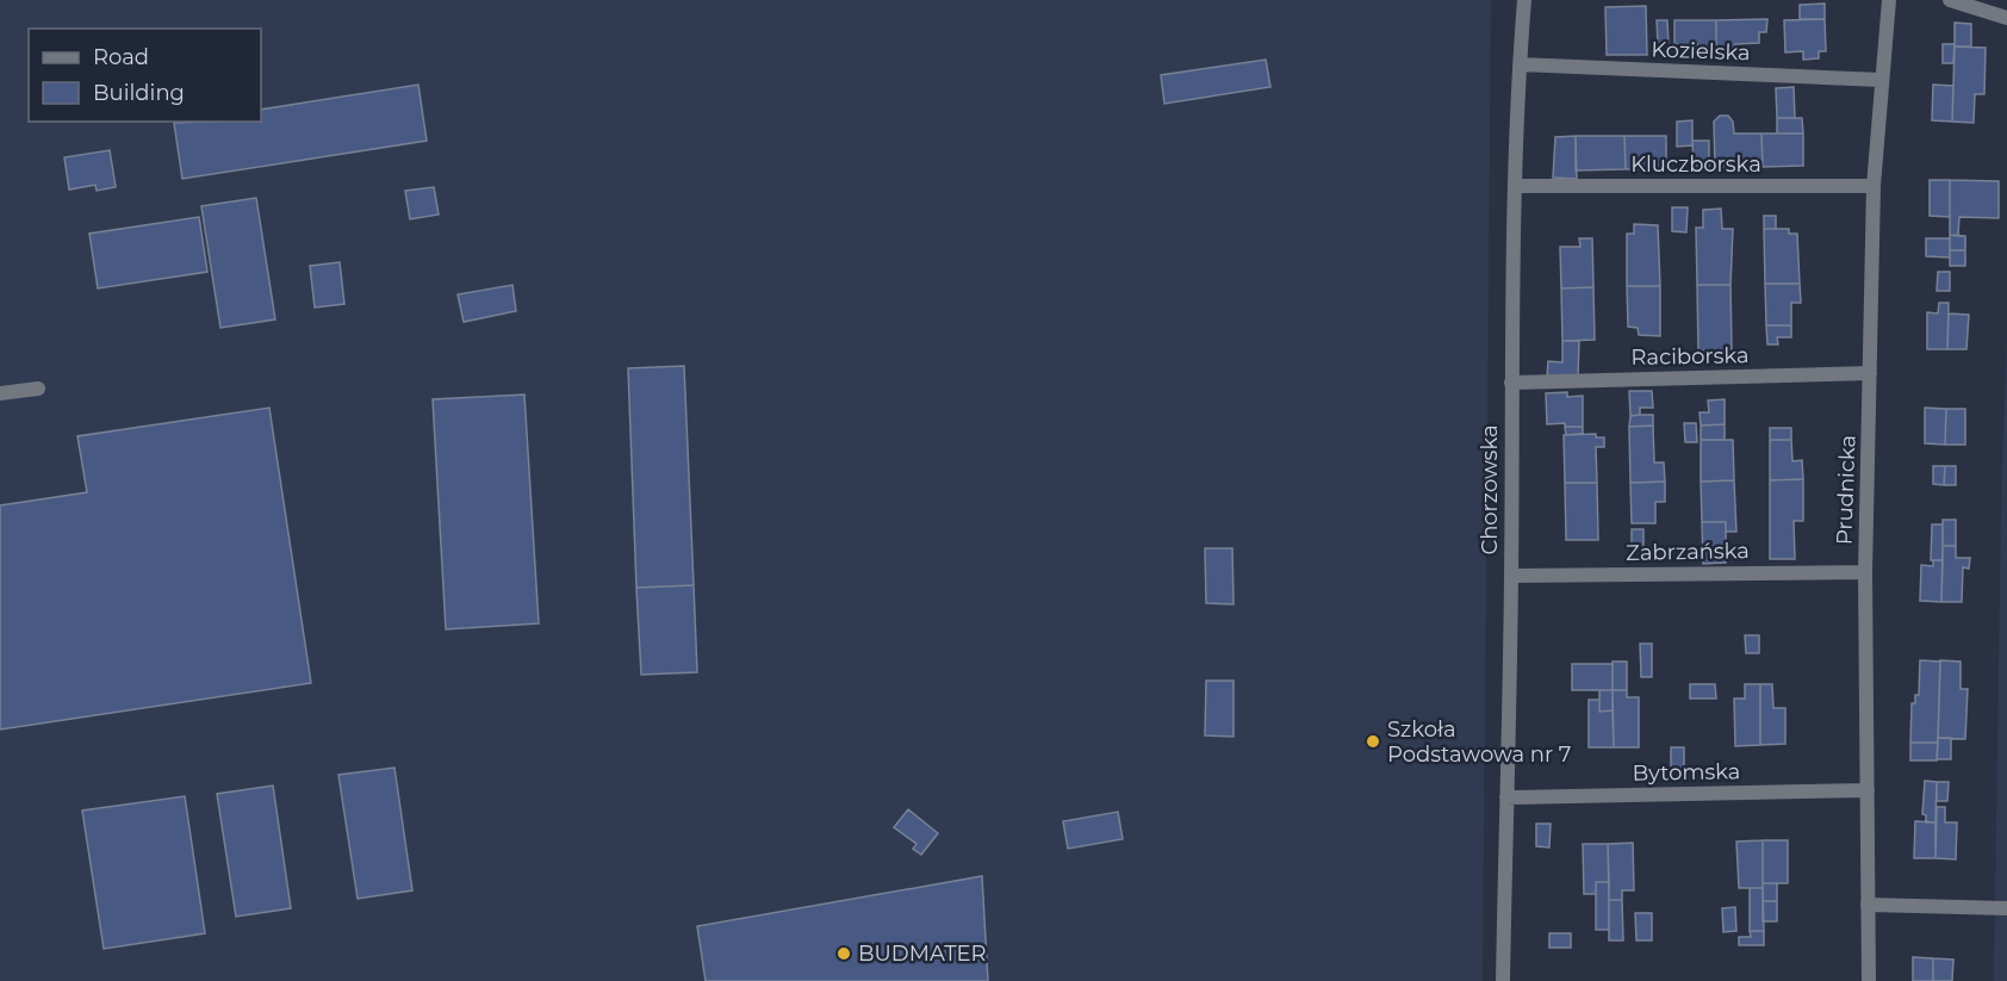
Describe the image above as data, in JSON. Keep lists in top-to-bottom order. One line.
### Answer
{"streets":{"street":["Kozielska","Kluczborska","Raciborska","Chorzowska","Prudnicka","Zabrzańska","Bytomska"]},"crossings":[["Kozielska","Chorzowska"],["Kozielska","Prudnicka"],["Kluczborska","Chorzowska"],["Kluczborska","Prudnicka"],["Raciborska","Chorzowska"],["Raciborska","Prudnicka"],["Chorzowska","Zabrzańska"],["Chorzowska","Bytomska"],["Prudnicka","Zabrzańska"],["Prudnicka","Bytomska"]],"places":["Szkoła Podstawowa nr 7","BUDMATER"],"legend":["Road","Building"]}
